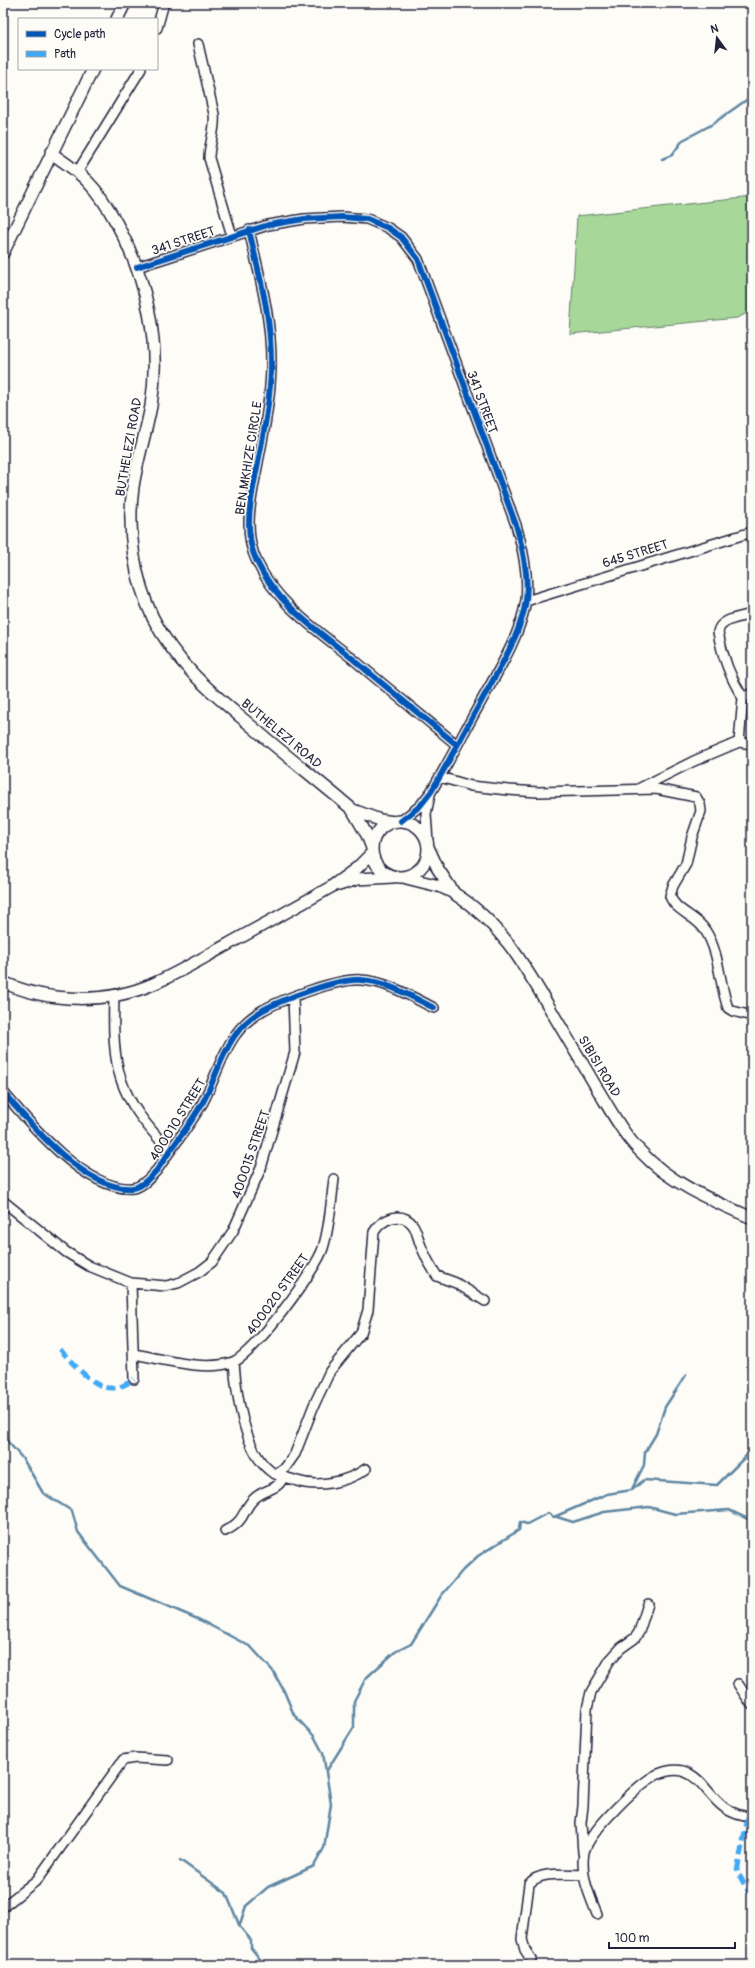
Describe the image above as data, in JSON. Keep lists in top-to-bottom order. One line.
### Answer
{"streets":{"street":["341 STREET","BUTHELEZI ROAD","BEN MKHIZE CIRCLE","645 STREET","SIBISI ROAD","400010 STREET","400015 STREET","400020 STREET"]},"crossings":[["341 STREET","BUTHELEZI ROAD"],["341 STREET","BEN MKHIZE CIRCLE"],["341 STREET","645 STREET"],["341 STREET","SIBISI ROAD"],["BUTHELEZI ROAD","SIBISI ROAD"],["400010 STREET","400015 STREET"]],"legend":["Cycle path","Path"],"scale_bar":"100 m","north":"top"}
